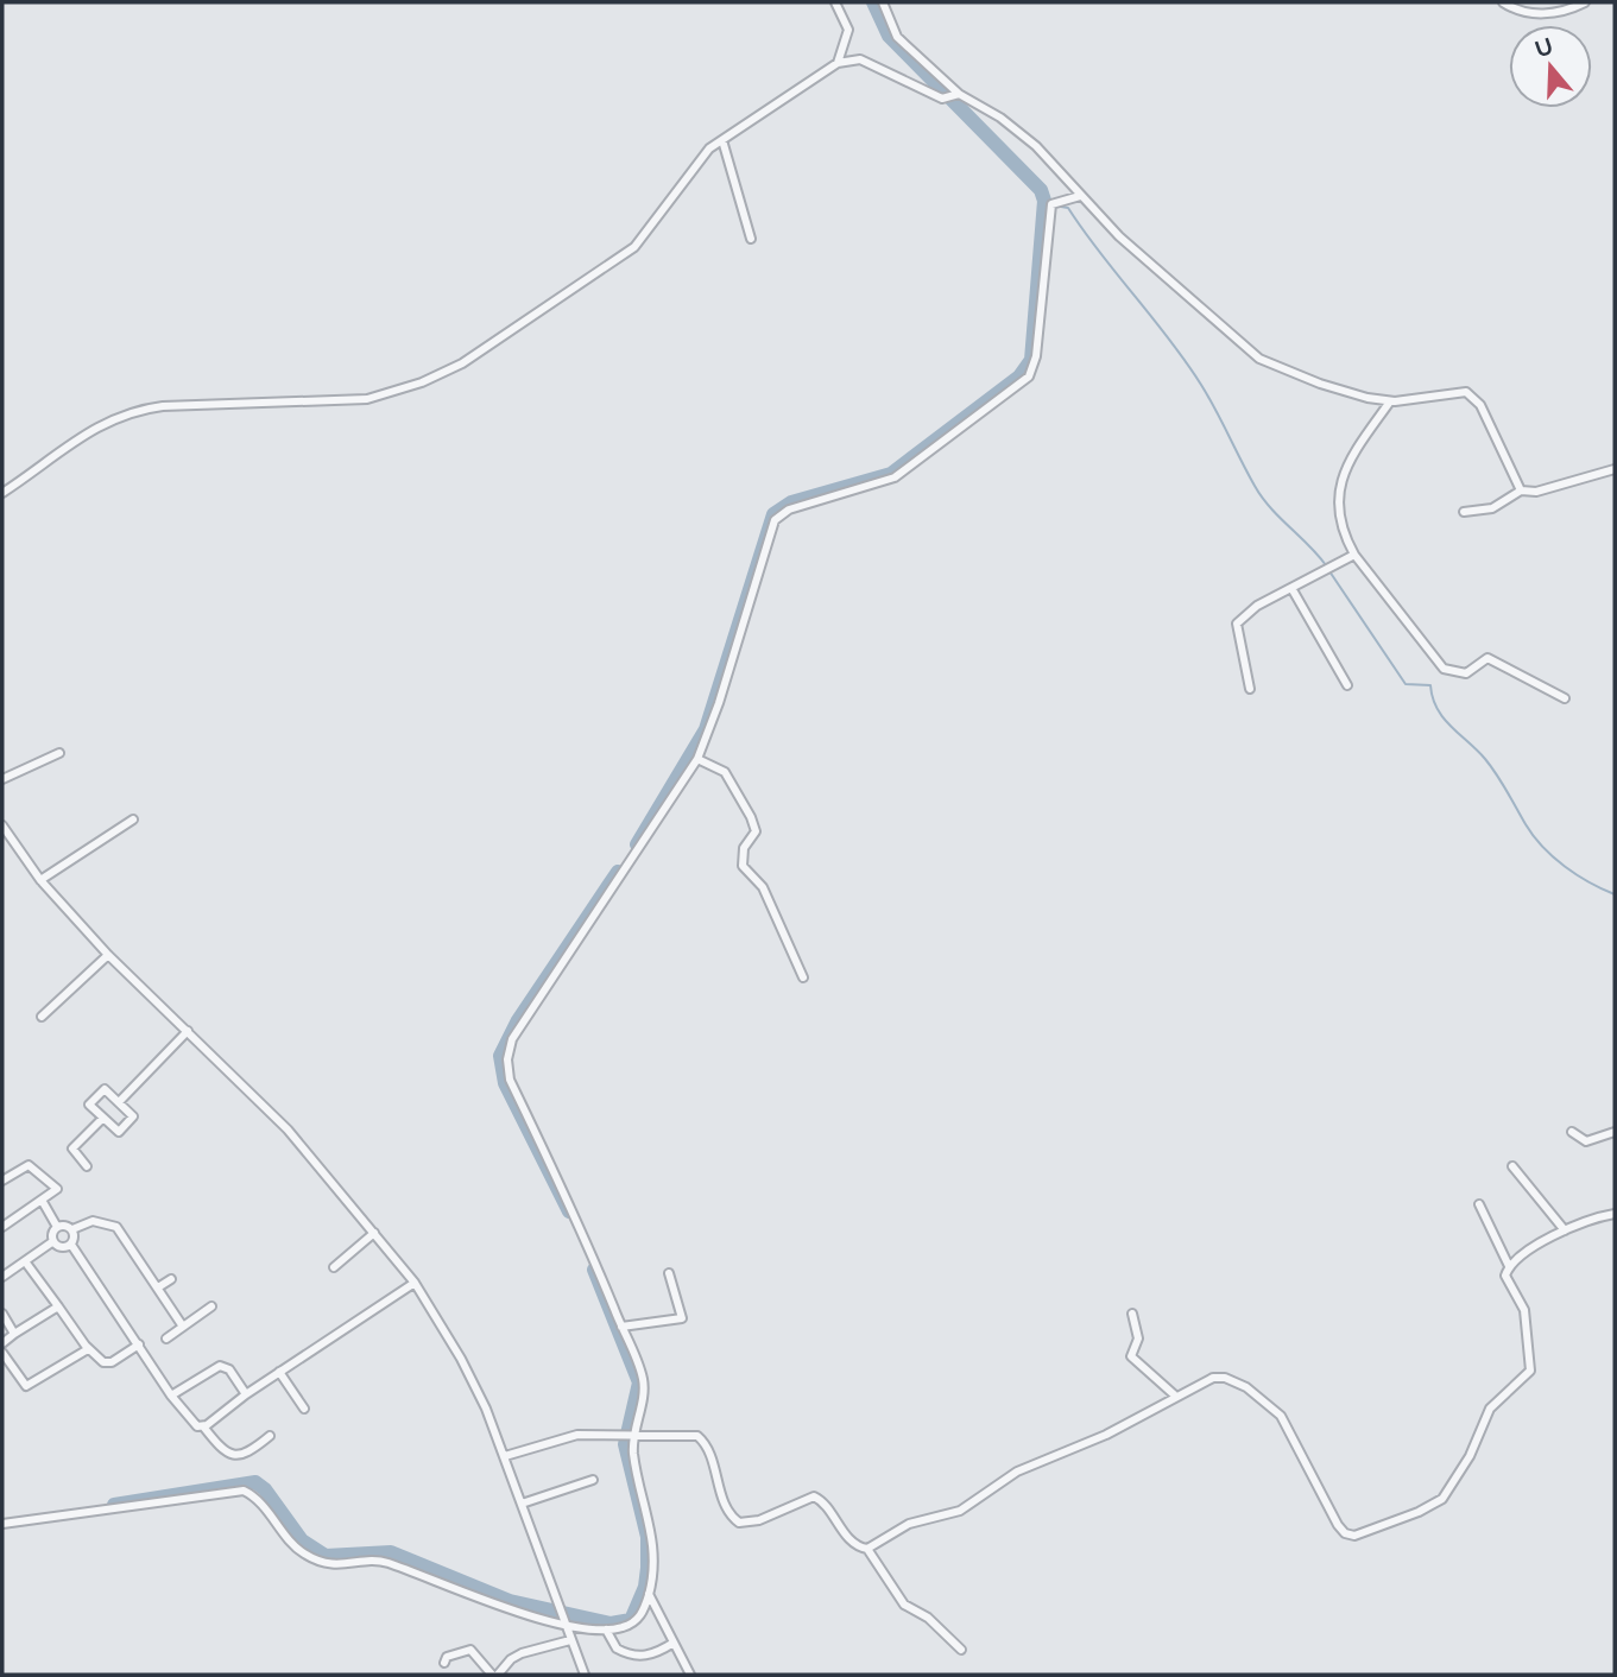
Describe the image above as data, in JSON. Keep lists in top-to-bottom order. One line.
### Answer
{"north":"top"}
